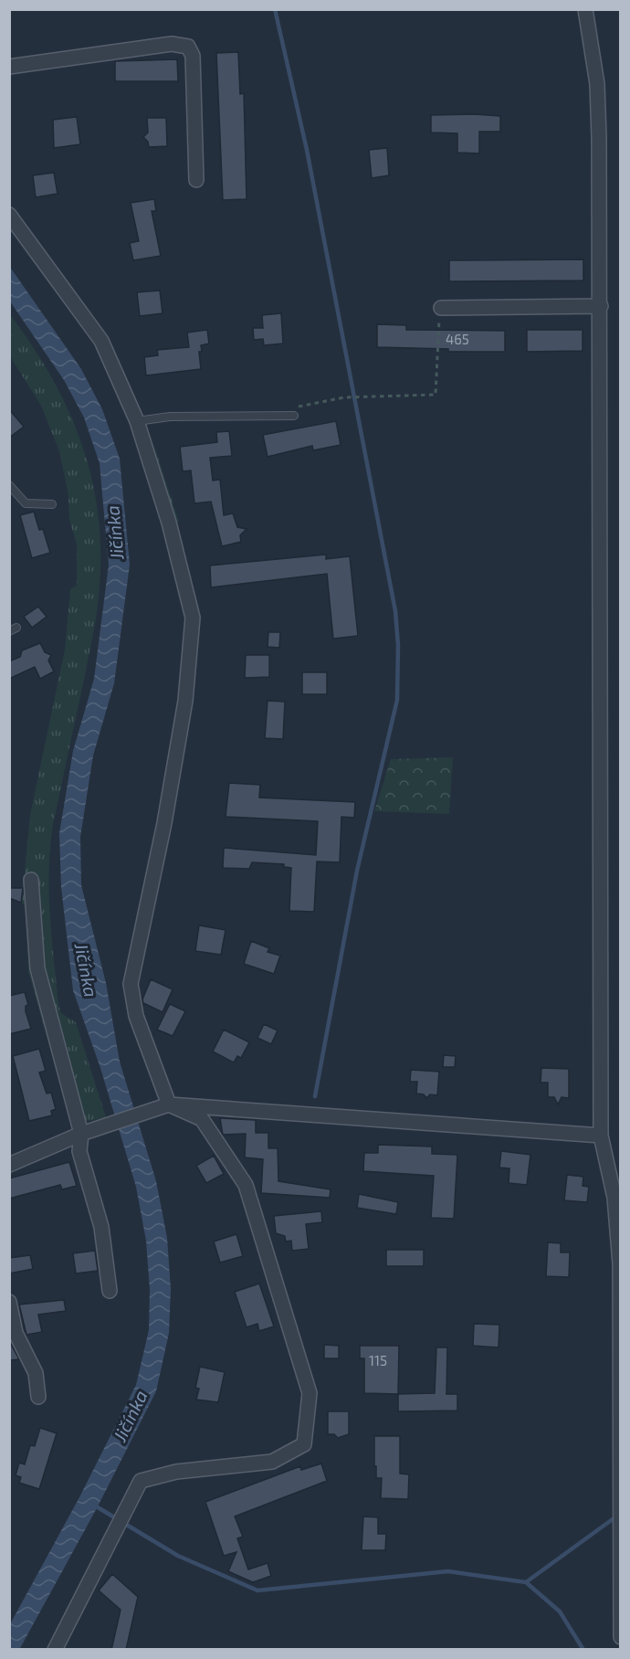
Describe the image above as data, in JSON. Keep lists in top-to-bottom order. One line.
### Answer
{"water":["Jičínka"],"house_numbers":["465","115"]}
